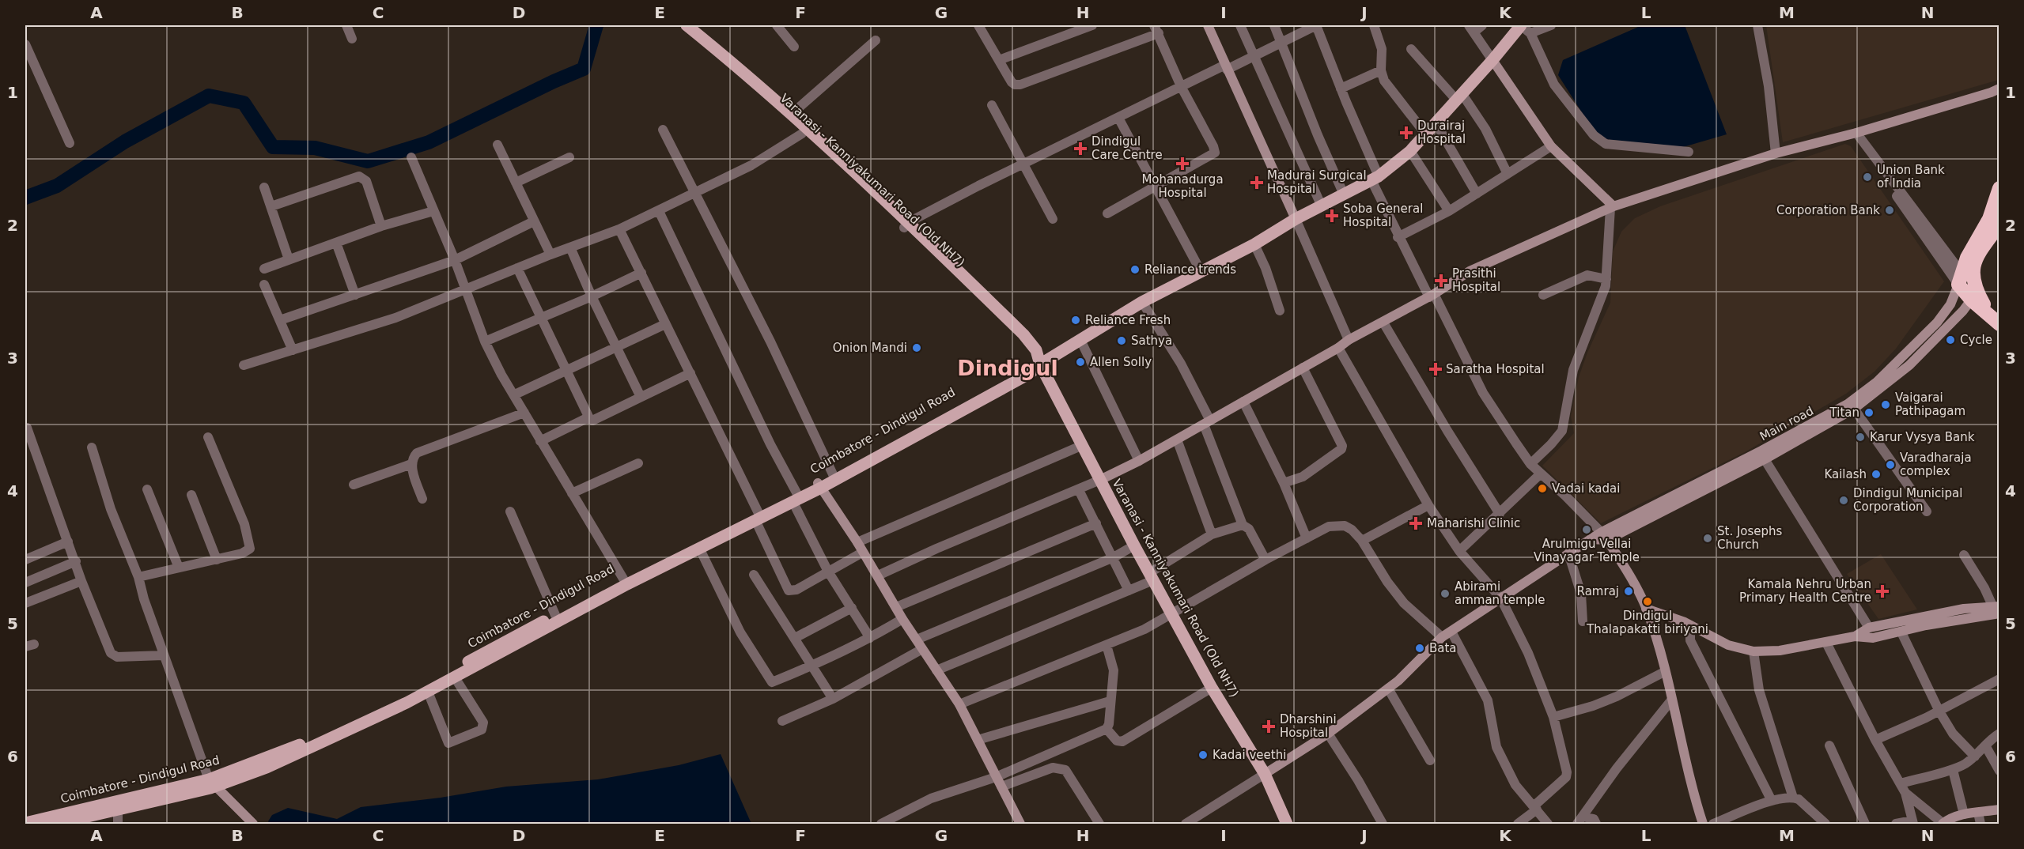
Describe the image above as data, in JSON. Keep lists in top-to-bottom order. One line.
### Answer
{"streets":{"main road":["Varanasi - Kanniyakumari Road (Old NH7)","Main road","Coimbatore - Dindigul Road"]},"crossings":[["Varanasi - Kanniyakumari Road (Old NH7)","Coimbatore - Dindigul Road"]],"districts":["Dindigul"],"places":{"health":["Durairaj Hospital","Dindigul Care Centre","Mohanadurga Hospital","Madurai Surgical Hospital","Soba General Hospital","Prasithi Hospital","Saratha Hospital","Maharishi Clinic","Kamala Nehru Urban Primary Health Centre","Dharshini Hospital"],"other":["Union Bank of India","Corporation Bank","Reliance trends","Reliance Fresh","Cycle","Sathya","Onion Mandi","Allen Solly","Vaigarai Pathipagam","Titan","Karur Vysya Bank","Varadharaja complex","Kailash","Vadai kadai","Dindigul Municipal Corporation","Arulmigu Vellai Vinayagar Temple","St. Josephs Church","Ramraj","Abirami amman temple","Dindigul Thalapakatti biriyani","Bata","Kadai veethi"]},"grid":{"columns":["A","B","C","D","E","F","G","H","I","J","K","L","M","N"],"rows":["1","2","3","4","5","6"]}}
